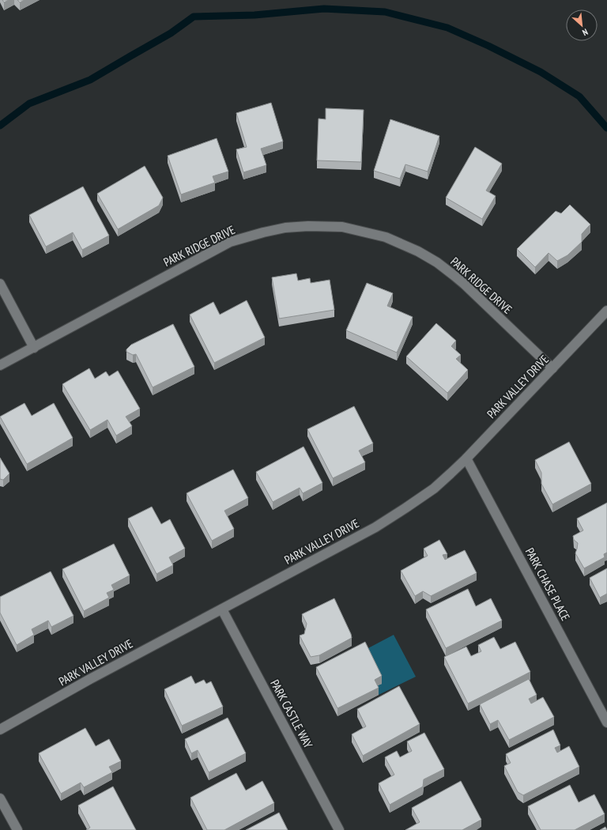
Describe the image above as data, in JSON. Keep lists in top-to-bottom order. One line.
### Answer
{"streets":{"street":["PARK RIDGE DRIVE","PARK VALLEY DRIVE","PARK CHASE PLACE","PARK CASTLE WAY"]},"crossings":[["PARK RIDGE DRIVE","PARK VALLEY DRIVE"],["PARK VALLEY DRIVE","PARK CHASE PLACE"],["PARK VALLEY DRIVE","PARK CASTLE WAY"]],"north":"bottom right"}
